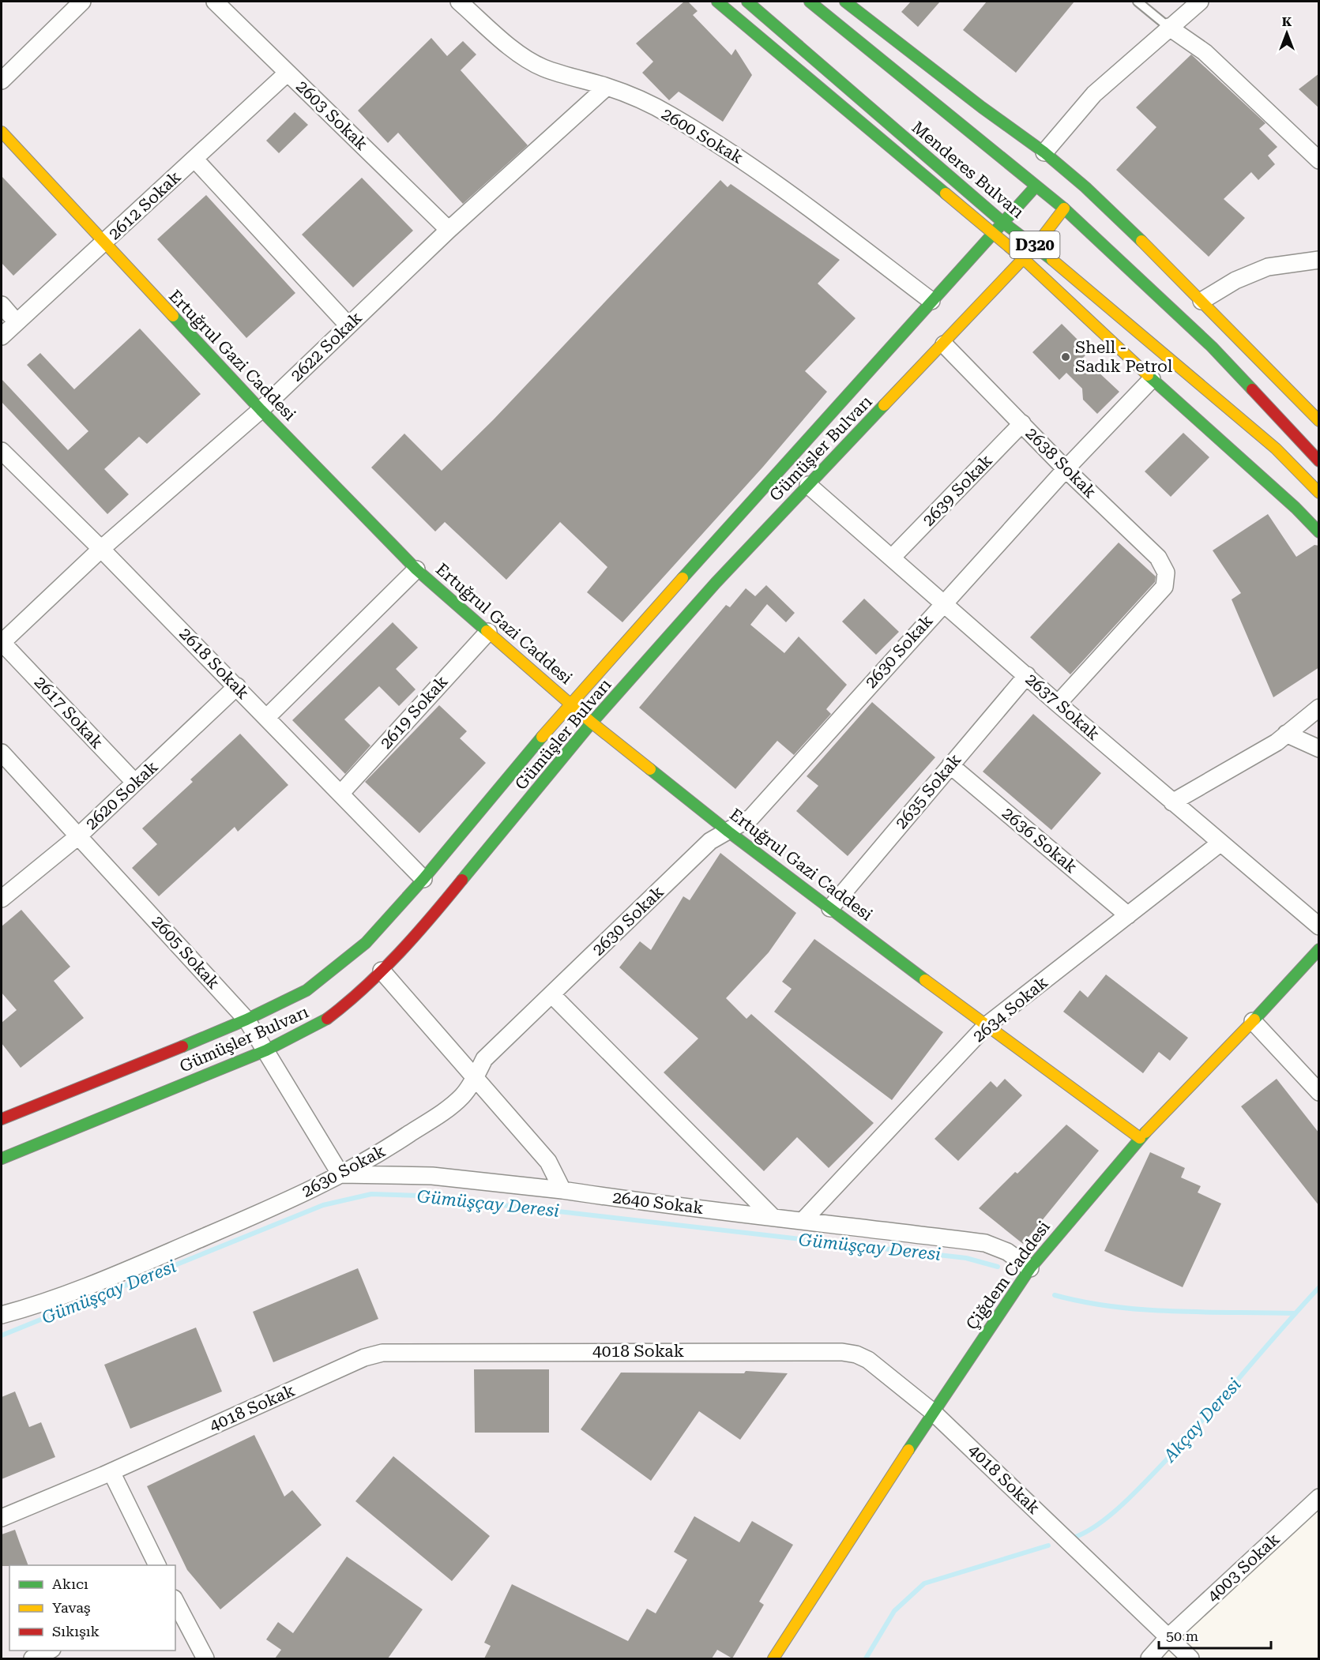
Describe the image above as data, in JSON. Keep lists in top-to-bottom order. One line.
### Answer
{"streets":{"main road":["Menderes Bulvarı","D320","Ertuğrul Gazi Caddesi","Gümüşler Bulvarı","Çiğdem Caddesi"],"street":["2603 Sokak","2600 Sokak","2612 Sokak","2622 Sokak","2638 Sokak","2639 Sokak","2630 Sokak","2618 Sokak","2637 Sokak","2617 Sokak","2619 Sokak","2635 Sokak","2620 Sokak","2636 Sokak","2605 Sokak","2634 Sokak","2640 Sokak","4018 Sokak","4003 Sokak"]},"crossings":[["2603 Sokak","2612 Sokak"],["2603 Sokak","2622 Sokak"],["2600 Sokak","2622 Sokak"],["2600 Sokak","Gümüşler Bulvarı"],["Menderes Bulvarı","Gümüşler Bulvarı"],["2612 Sokak","Ertuğrul Gazi Caddesi"],["2622 Sokak","Ertuğrul Gazi Caddesi"],["2622 Sokak","2618 Sokak"],["2622 Sokak","2617 Sokak"],["Ertuğrul Gazi Caddesi","Gümüşler Bulvarı"],["Ertuğrul Gazi Caddesi","2630 Sokak"],["Ertuğrul Gazi Caddesi","2619 Sokak"],["Ertuğrul Gazi Caddesi","2635 Sokak"],["Ertuğrul Gazi Caddesi","2634 Sokak"],["Ertuğrul Gazi Caddesi","Çiğdem Caddesi"],["Gümüşler Bulvarı","2638 Sokak"],["Gümüşler Bulvarı","2618 Sokak"],["Gümüşler Bulvarı","2637 Sokak"],["Gümüşler Bulvarı","2605 Sokak"],["2638 Sokak","2639 Sokak"],["2638 Sokak","2630 Sokak"],["2638 Sokak","2637 Sokak"],["2639 Sokak","2637 Sokak"],["2630 Sokak","2637 Sokak"],["2630 Sokak","2605 Sokak"],["2630 Sokak","2640 Sokak"],["2618 Sokak","2619 Sokak"],["2618 Sokak","2620 Sokak"],["2637 Sokak","2635 Sokak"],["2637 Sokak","2634 Sokak"],["2617 Sokak","2620 Sokak"],["2635 Sokak","2636 Sokak"],["2620 Sokak","2605 Sokak"],["2636 Sokak","2634 Sokak"],["2605 Sokak","2640 Sokak"],["2634 Sokak","2640 Sokak"],["2640 Sokak","Çiğdem Caddesi"],["Çiğdem Caddesi","4018 Sokak"],["4018 Sokak","4003 Sokak"]],"water":["Gümüşçay Deresi","Akçay Deresi"],"places":["Shell - Sadık Petrol"],"legend":["Akıcı","Yavaş","Sıkışık"],"scale_bar":"50 m","north":"top"}
